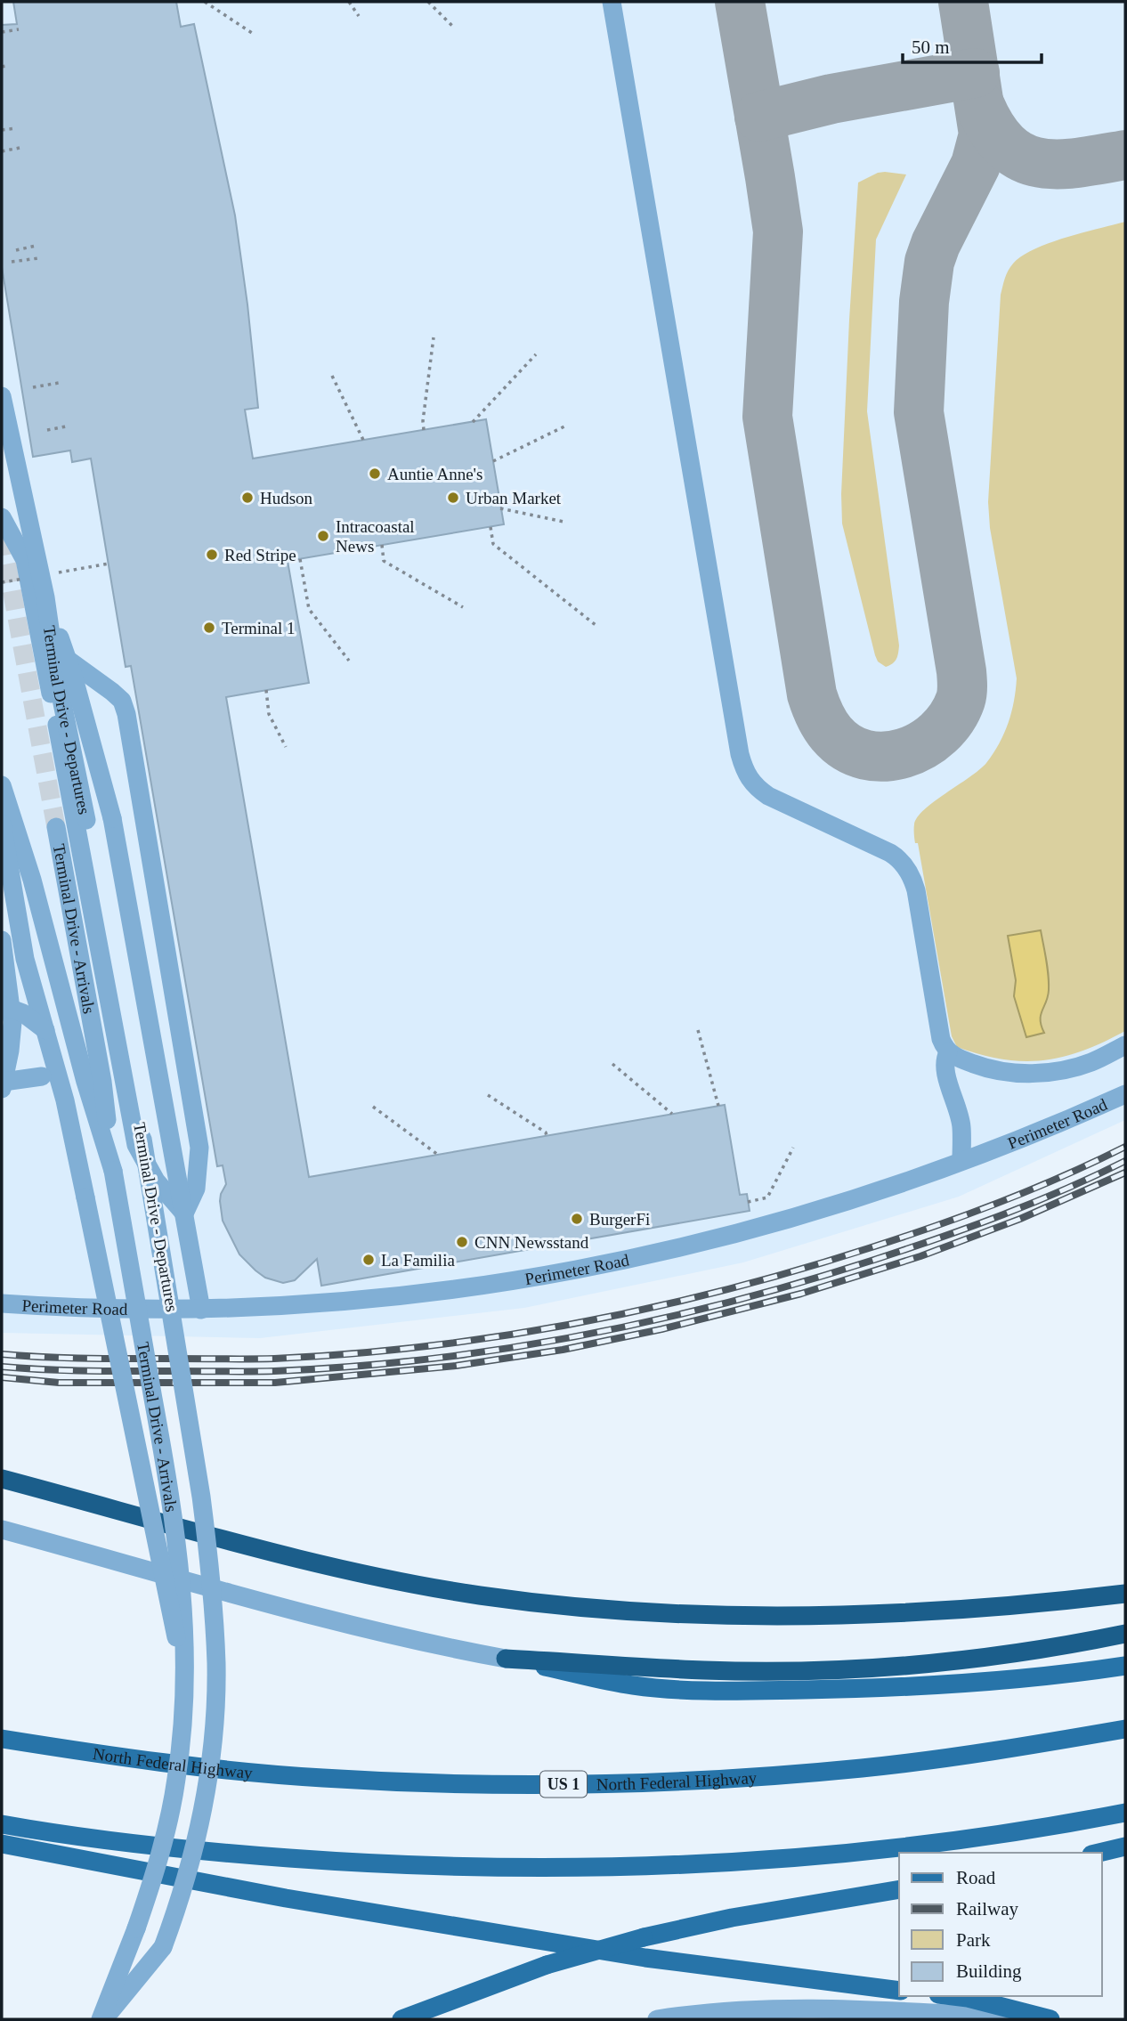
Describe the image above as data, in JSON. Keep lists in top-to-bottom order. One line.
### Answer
{"streets":{"main road":["North Federal Highway","US 1"],"street":["Terminal Drive - Departures","Terminal Drive - Arrivals","Perimeter Road"]},"crossings":[["Terminal Drive - Departures","Terminal Drive - Arrivals"]],"places":["Auntie Anne's","Hudson","Urban Market","Intracoastal News","Red Stripe","Terminal 1","BurgerFi","CNN Newsstand","La Familia"],"legend":["Road","Railway","Park","Building"],"scale_bar":"50 m"}
